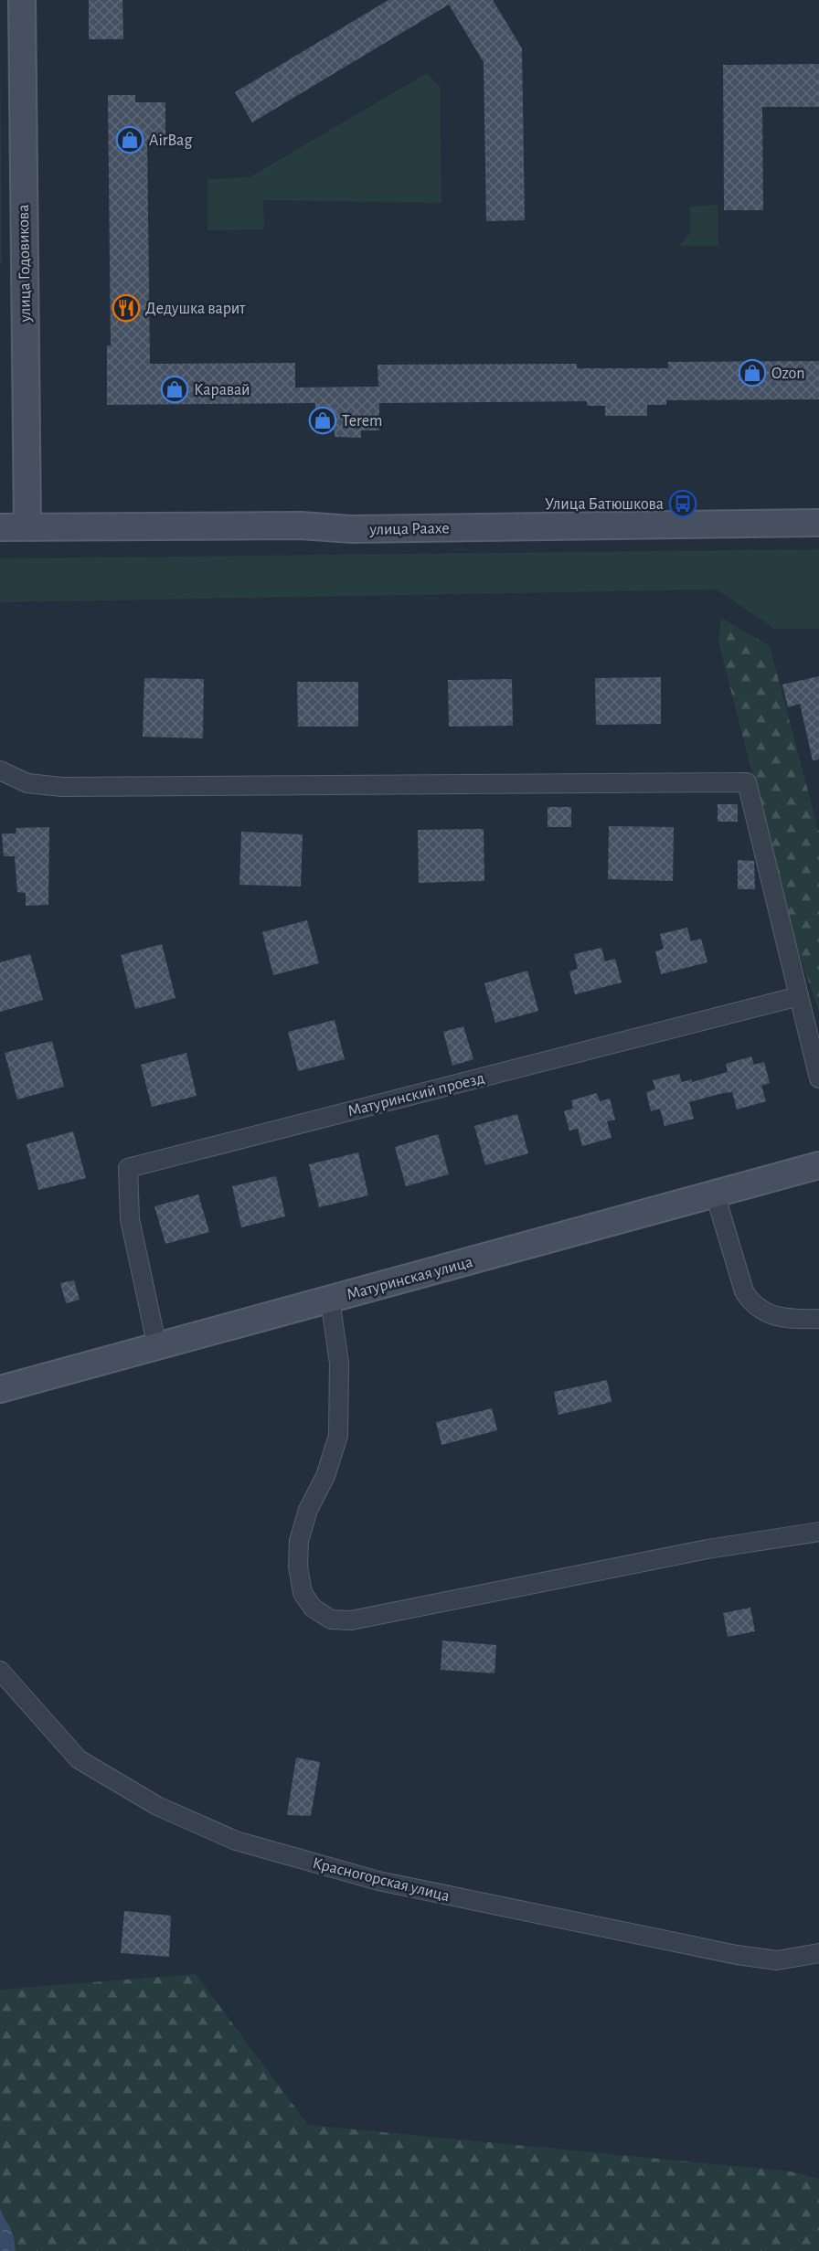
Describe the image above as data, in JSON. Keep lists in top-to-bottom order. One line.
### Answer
{"streets":{"street":["улица Годовикова","улица Раахе","Матуринский проезд","Матуринская улица","Красногорская улица"]},"crossings":[["улица Годовикова","улица Раахе"],["Матуринский проезд","Матуринская улица"]],"places":{"shop":["AirBag","Ozon","Каравай","Terem"],"restaurant":["Дедушка варит"],"bus stop":["Улица Батюшкова"]}}
